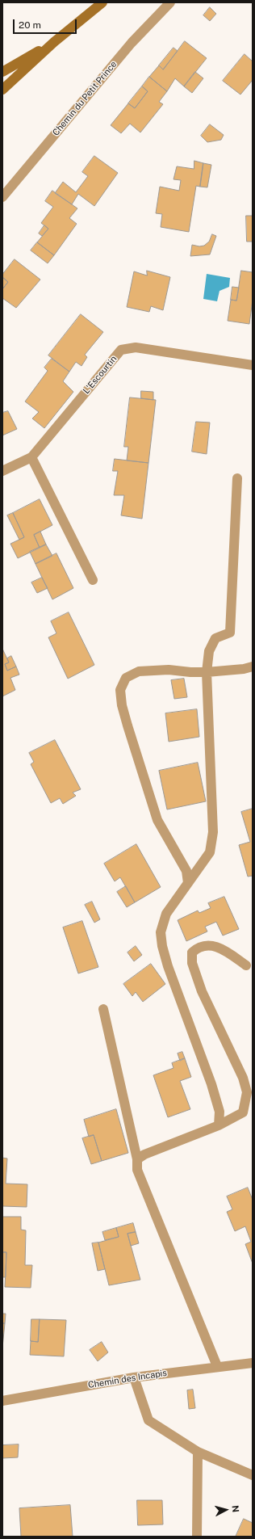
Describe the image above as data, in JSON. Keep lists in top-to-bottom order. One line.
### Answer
{"streets":{"street":["Chemin du Petit Prince","L'Escourtin","Chemin des Incapis"]},"scale_bar":"20 m","north":"right"}
